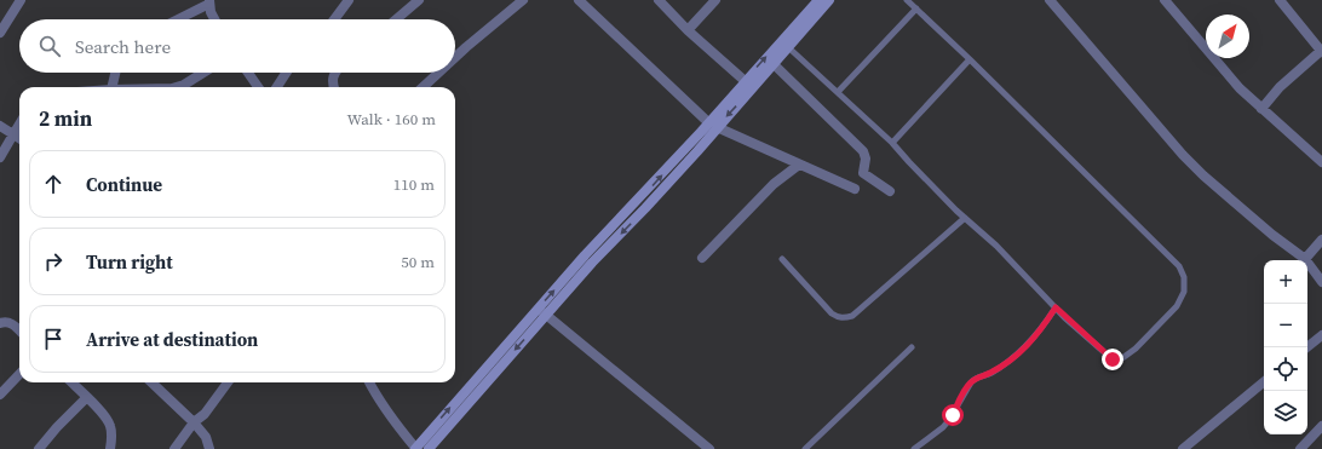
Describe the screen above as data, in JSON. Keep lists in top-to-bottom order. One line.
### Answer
{"north":"top right","page":{"search":"Search here","heading":["2 min","Walk · 160 m"],"list":[["Continue","110 m"],["Turn right","50 m"],"Arrive at destination"],"map_buttons":["+","−"]}}
